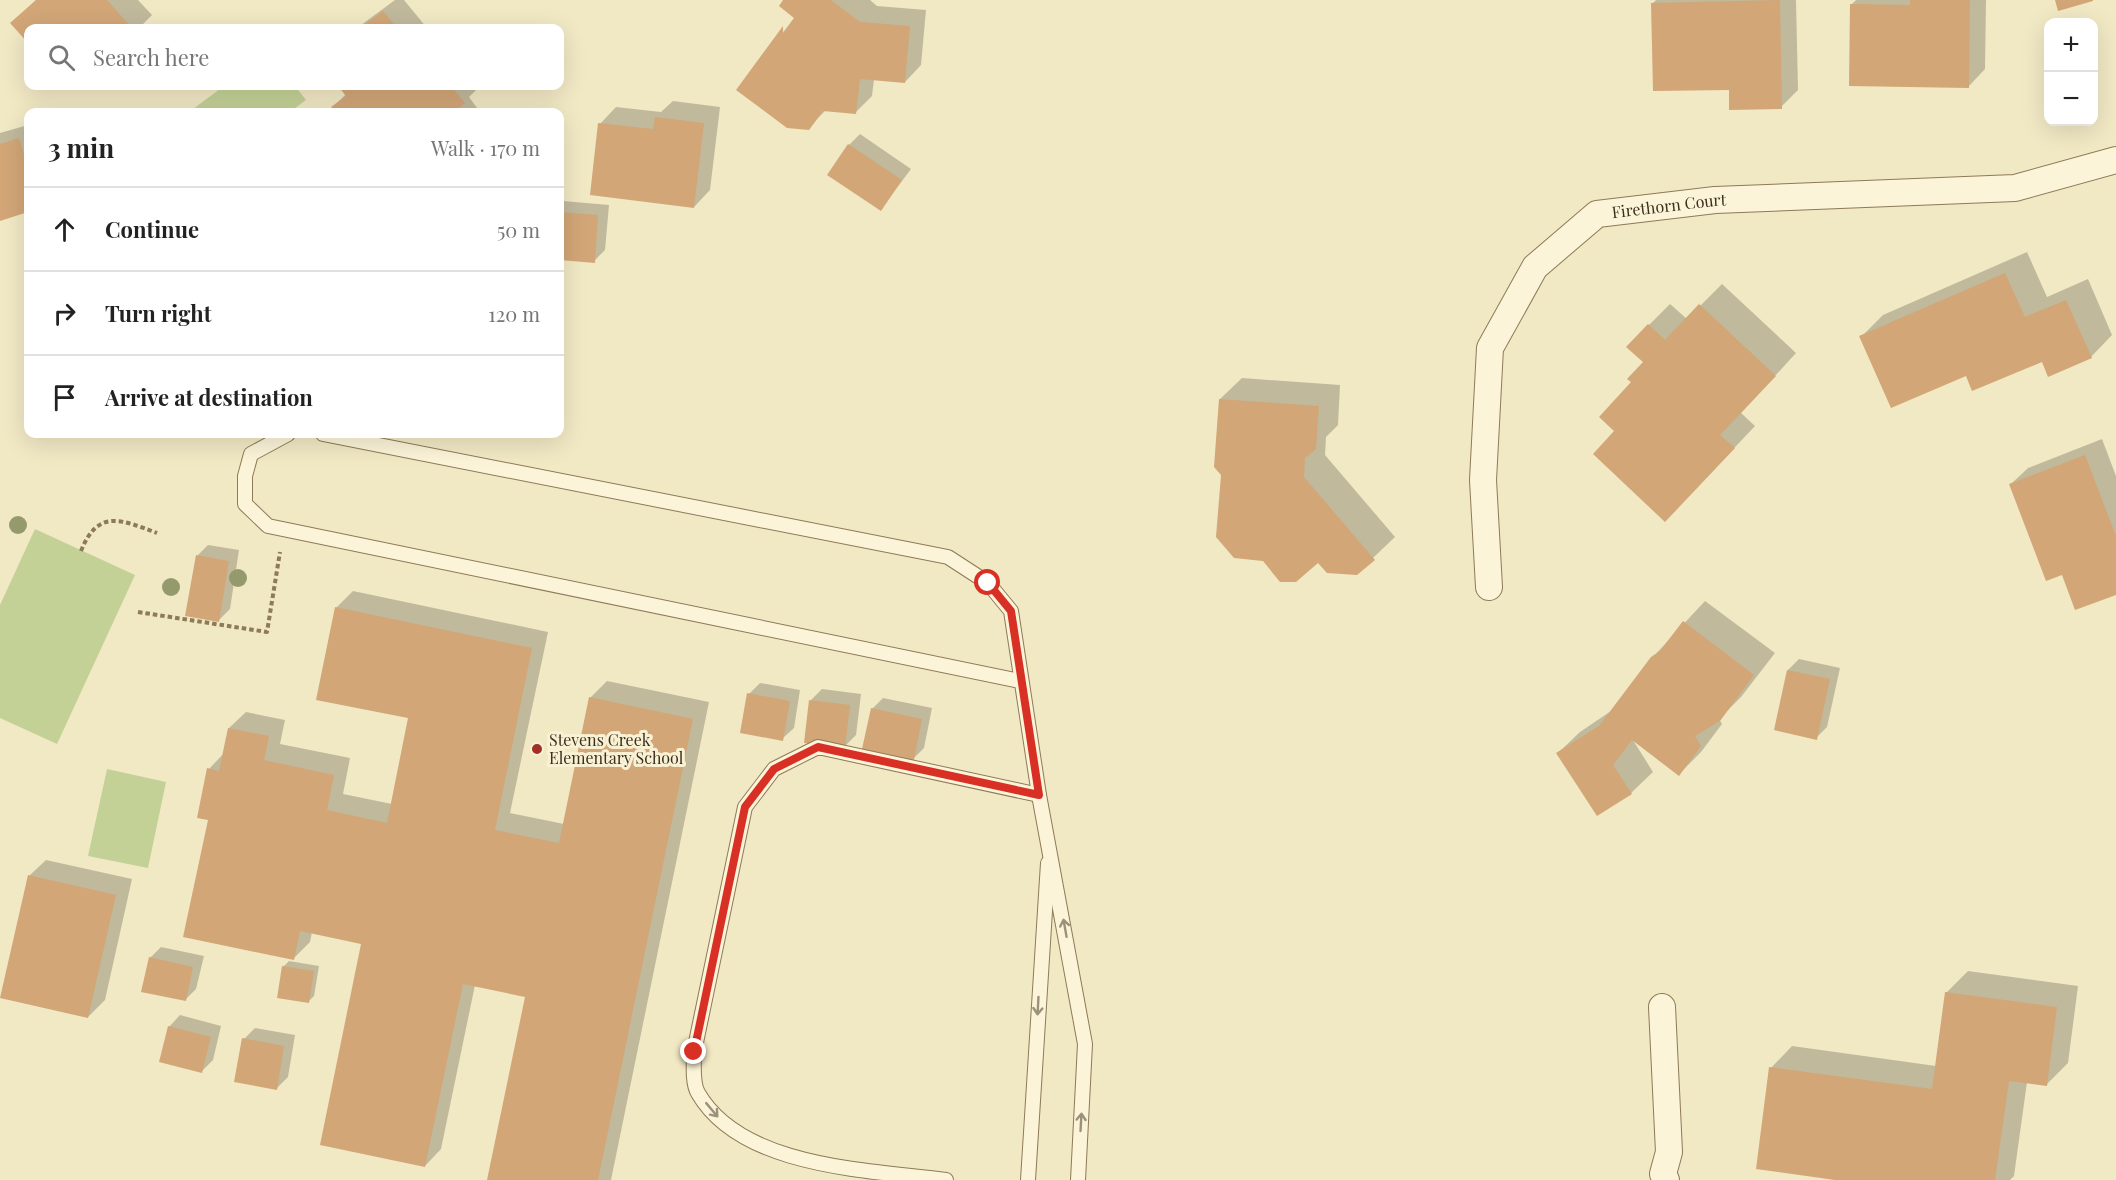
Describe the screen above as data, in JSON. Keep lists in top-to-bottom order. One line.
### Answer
{"streets":{"street":["Firethorn Court"]},"places":["Stevens Creek Elementary School"],"page":{"map_buttons":["+","−"],"search":"Search here","heading":["3 min","Walk · 170 m"],"list":[["Continue","50 m"],["Turn right","120 m"],"Arrive at destination"]}}
